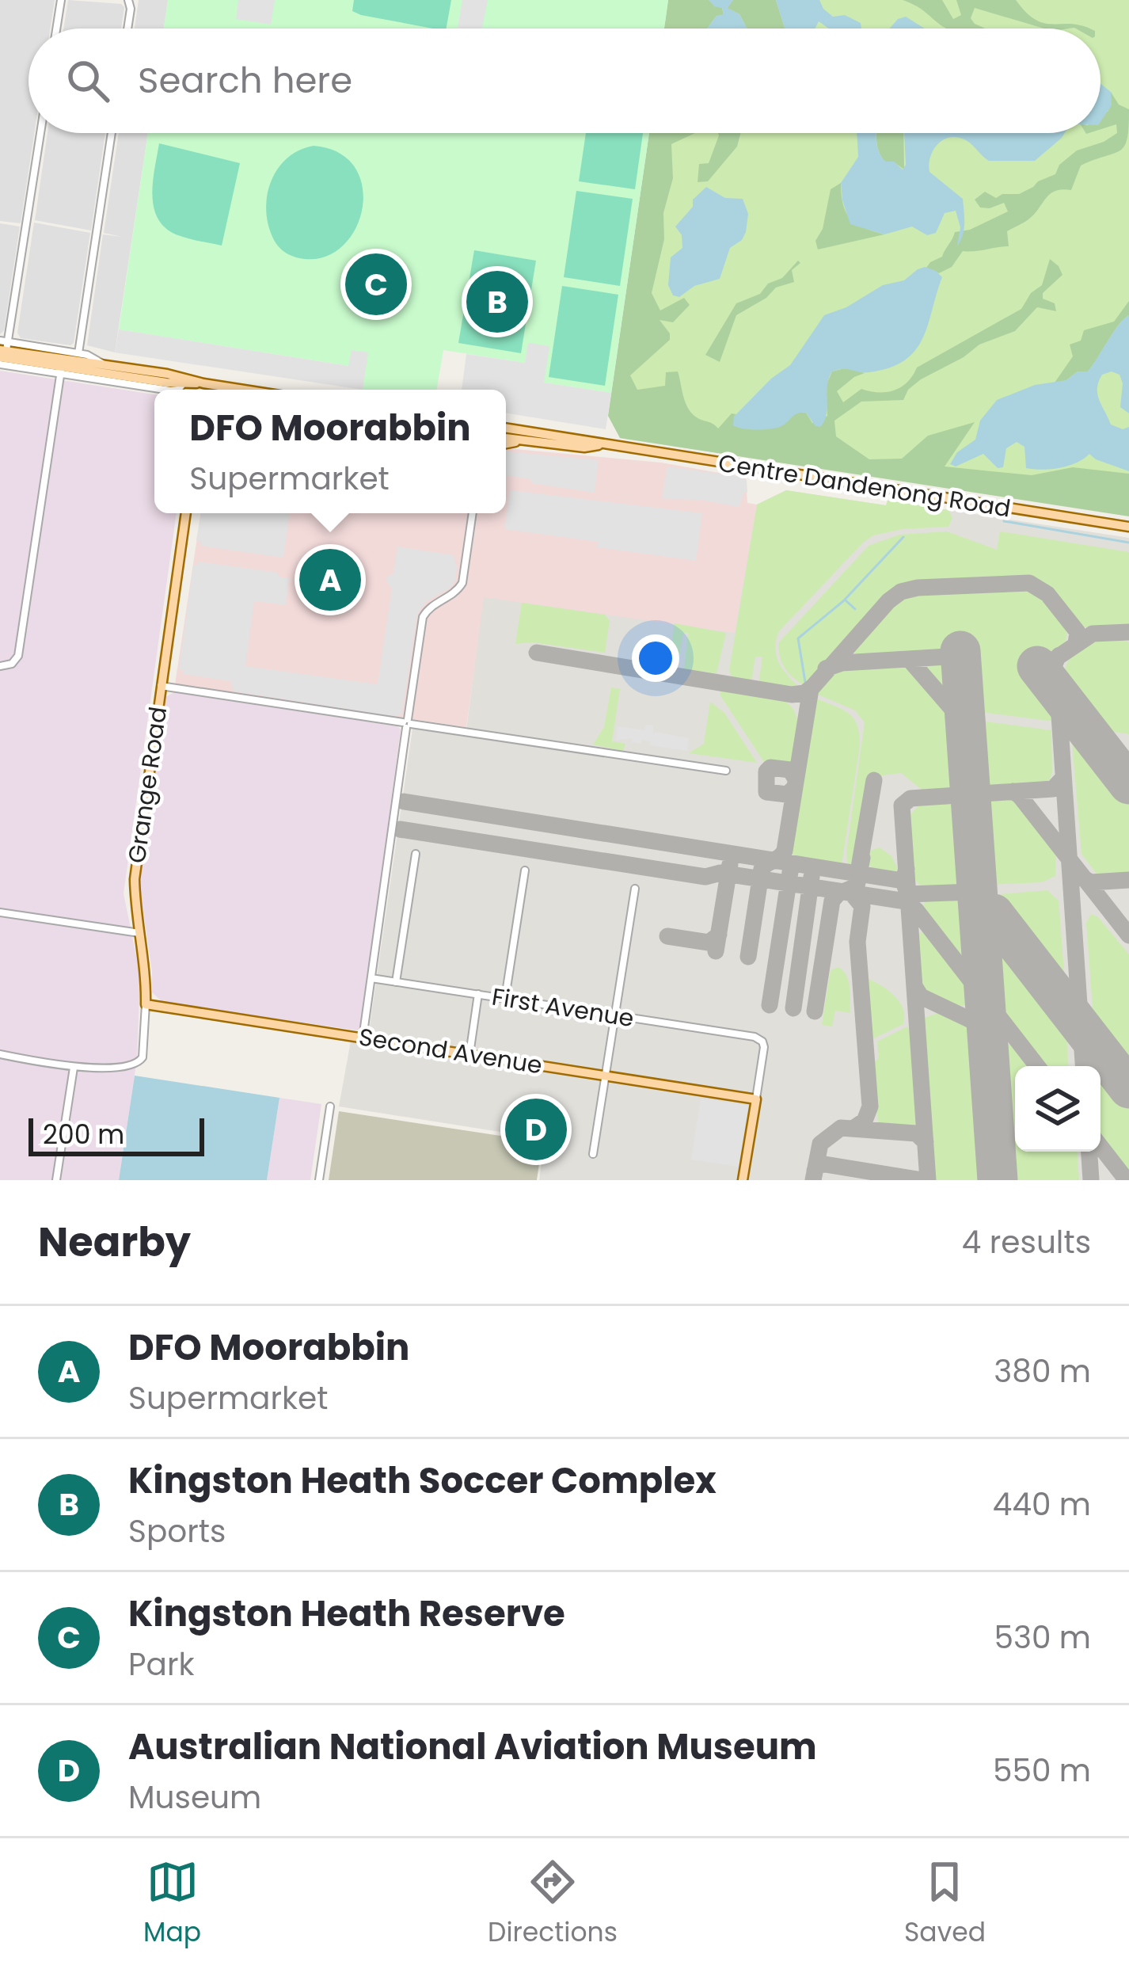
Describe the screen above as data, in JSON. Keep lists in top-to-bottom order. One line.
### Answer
{"streets":{"main road":["Centre Dandenong Road","Grange Road","Second Avenue"],"street":["First Avenue"]},"crossings":[["Grange Road","Second Avenue"],["First Avenue","Second Avenue"]],"scale_bar":"200 m","page":{"search":"Search here","pins":["C","B","A","D"],"popup":["DFO Moorabbin","Supermarket"],"scale":"200 m","heading":["Nearby","4 results"],"list":[{"mark":"A","name":"DFO Moorabbin","note":"Supermarket","value":"380 m"},{"mark":"B","name":"Kingston Heath Soccer Complex","note":"Sports","value":"440 m"},{"mark":"C","name":"Kingston Heath Reserve","note":"Park","value":"530 m"},{"mark":"D","name":"Australian National Aviation Museum","note":"Museum","value":"550 m"}],"nav":["Map","Directions","Saved"]}}
